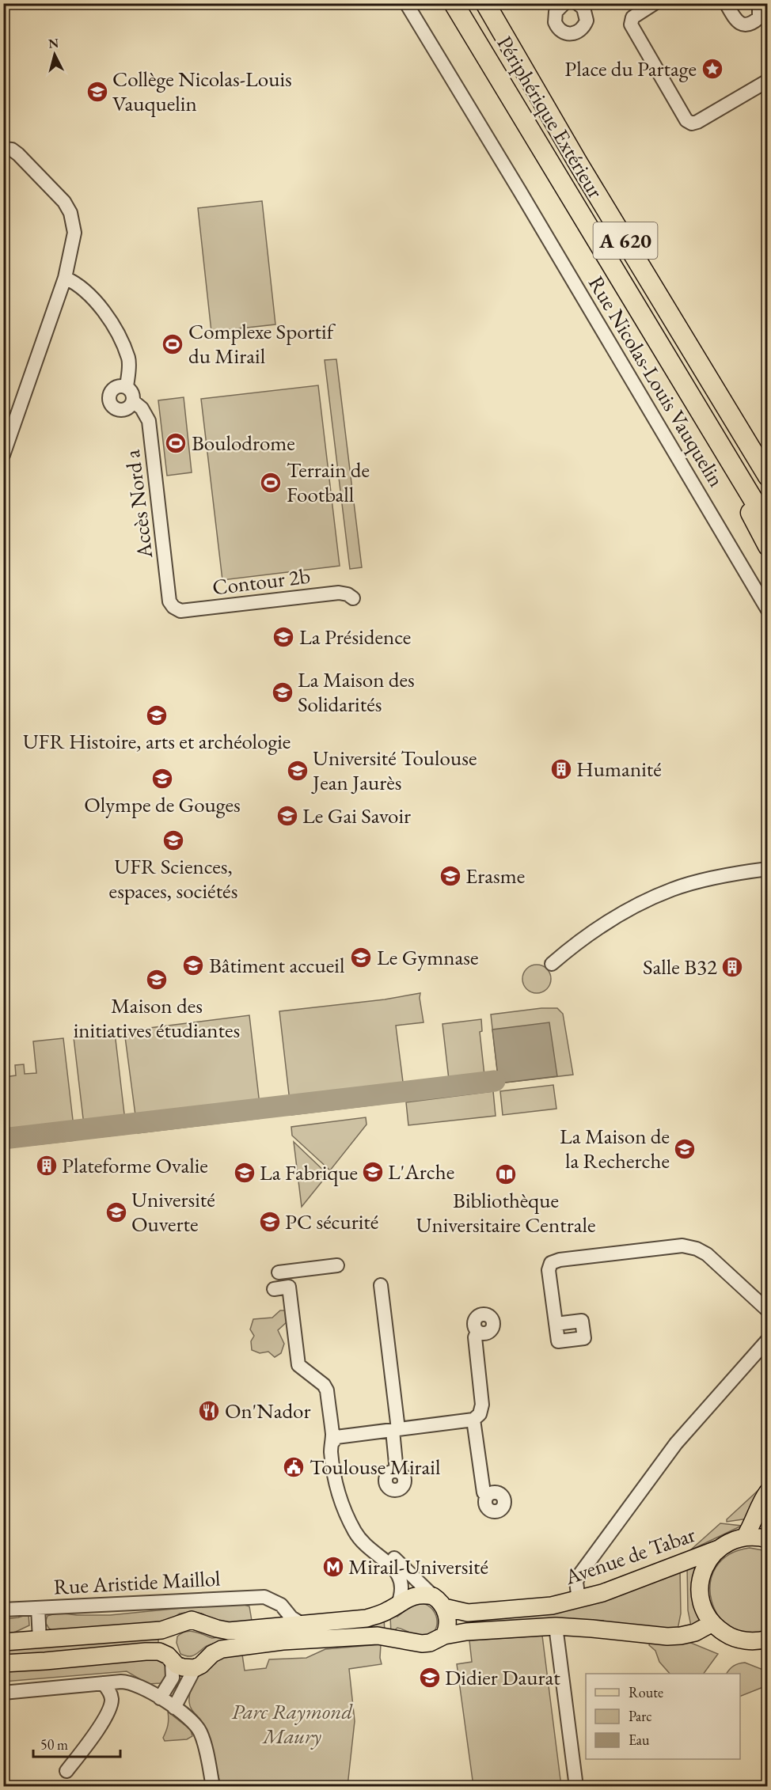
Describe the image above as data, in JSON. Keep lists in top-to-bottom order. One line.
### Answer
{"streets":{"highway":["Périphérique Extérieur","A 620"],"main road":["Avenue de Tabar"],"street":["Rue Nicolas-Louis Vauquelin","Accès Nord a","Contour 2b","Rue Aristide Maillol"]},"crossings":[["Accès Nord a","Contour 2b"]],"parks":["Parc Raymond Maury"],"places":{"place":["Place du Partage"],"school or university":["Collège Nicolas-Louis Vauquelin","La Présidence","La Maison des Solidarités","UFR Histoire, arts et archéologie","Université Toulouse Jean Jaurès","Olympe de Gouges","Le Gai Savoir","UFR Sciences, espaces, sociétés","Erasme","Le Gymnase","Bâtiment accueil","Maison des initiatives étudiantes","La Maison de la Recherche","L'Arche","La Fabrique","Université Ouverte","PC sécurité","Didier Daurat"],"sports":["Complexe Sportif du Mirail","Boulodrome","Terrain de Football"],"building":["Humanité","Salle B32","Plateforme Ovalie"],"library":["Bibliothèque Universitaire Centrale"],"restaurant":["On'Nador"],"public building":["Toulouse Mirail"],"metro station":["Mirail-Université"]},"legend":["Route","Parc","Eau"],"scale_bar":"50 m","north":"top"}
